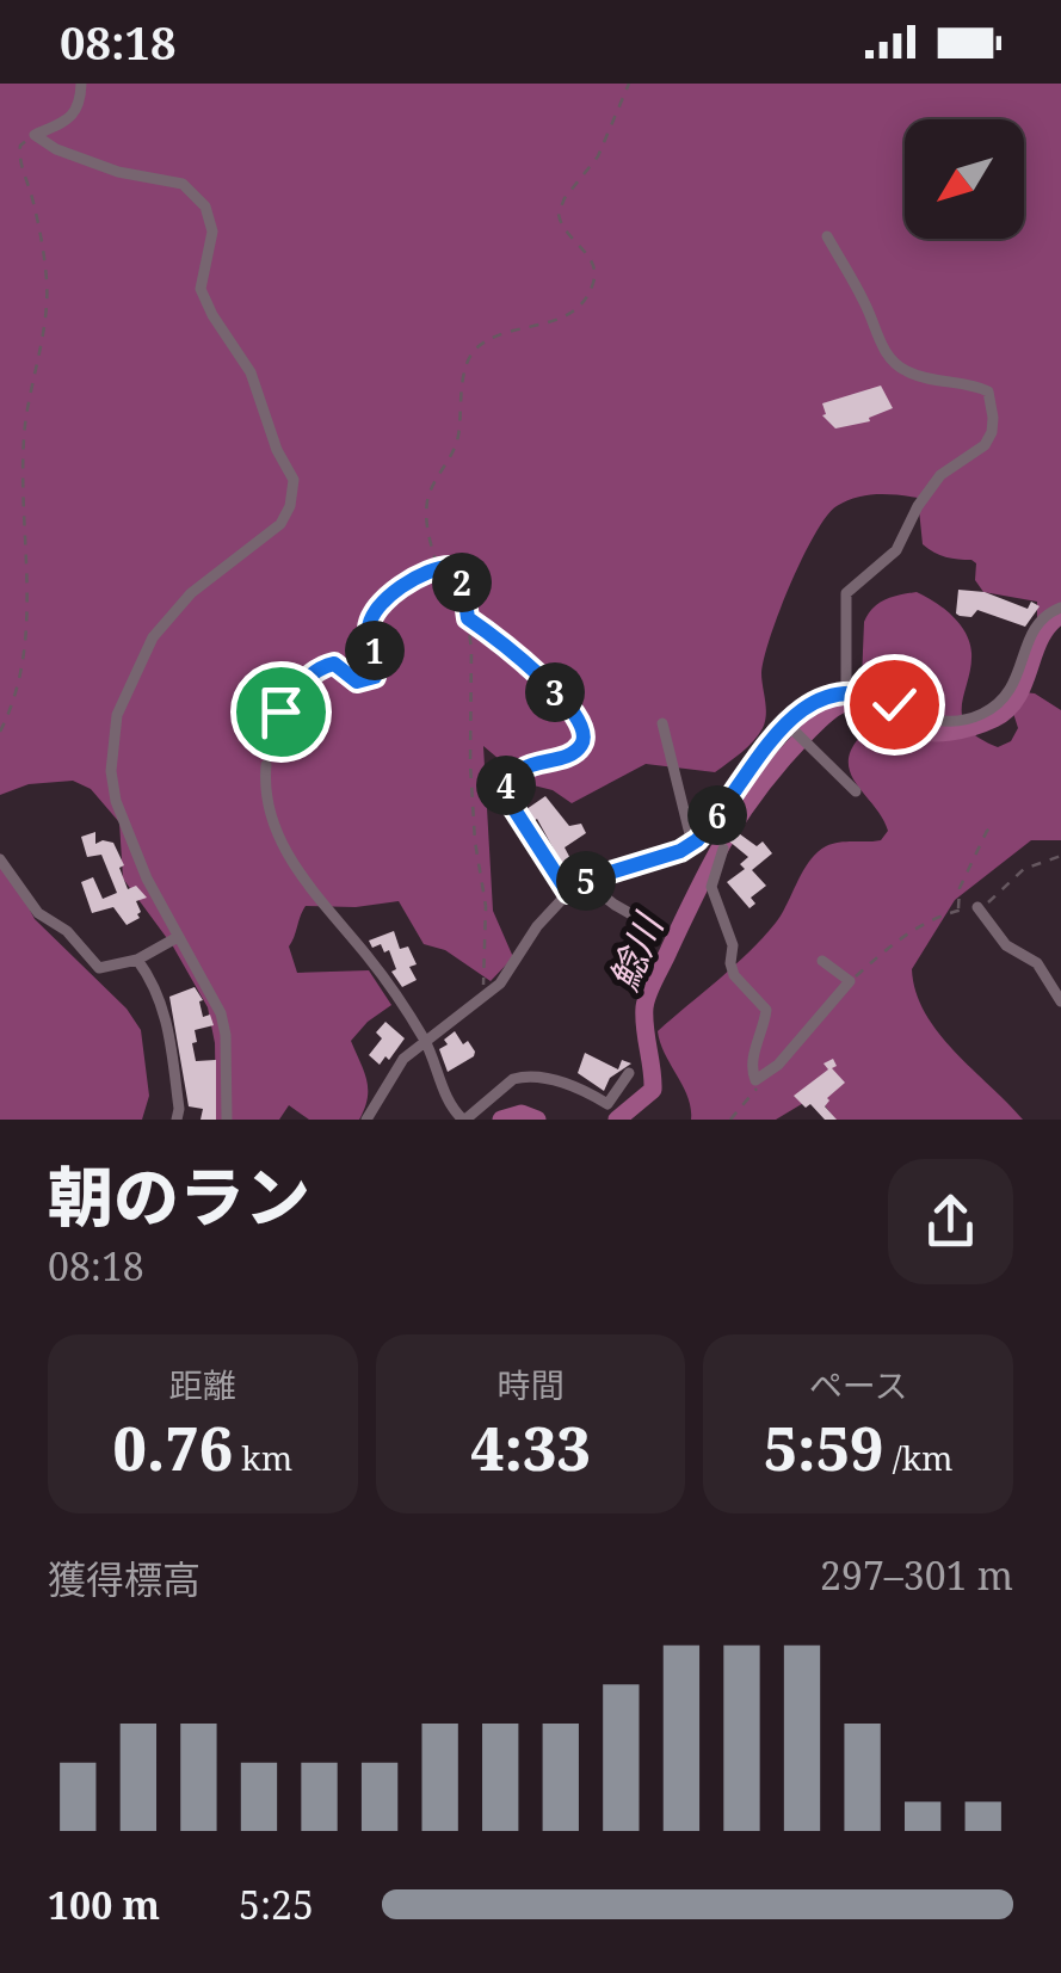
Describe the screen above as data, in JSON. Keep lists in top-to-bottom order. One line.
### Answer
{"water":["鯰川"],"north":"bottom left","page":{"status":"08:18","pins":["2","1","3","4","6","5"],"heading":["朝のラン","08:18"],"stats":[["距離","0.76 km"],["時間","4:33"],["ペース","5:59 /km"]],"chart":["獲得標高","297–301 m"],"list":[{"name":"100 m","note":"5:25"}]}}
